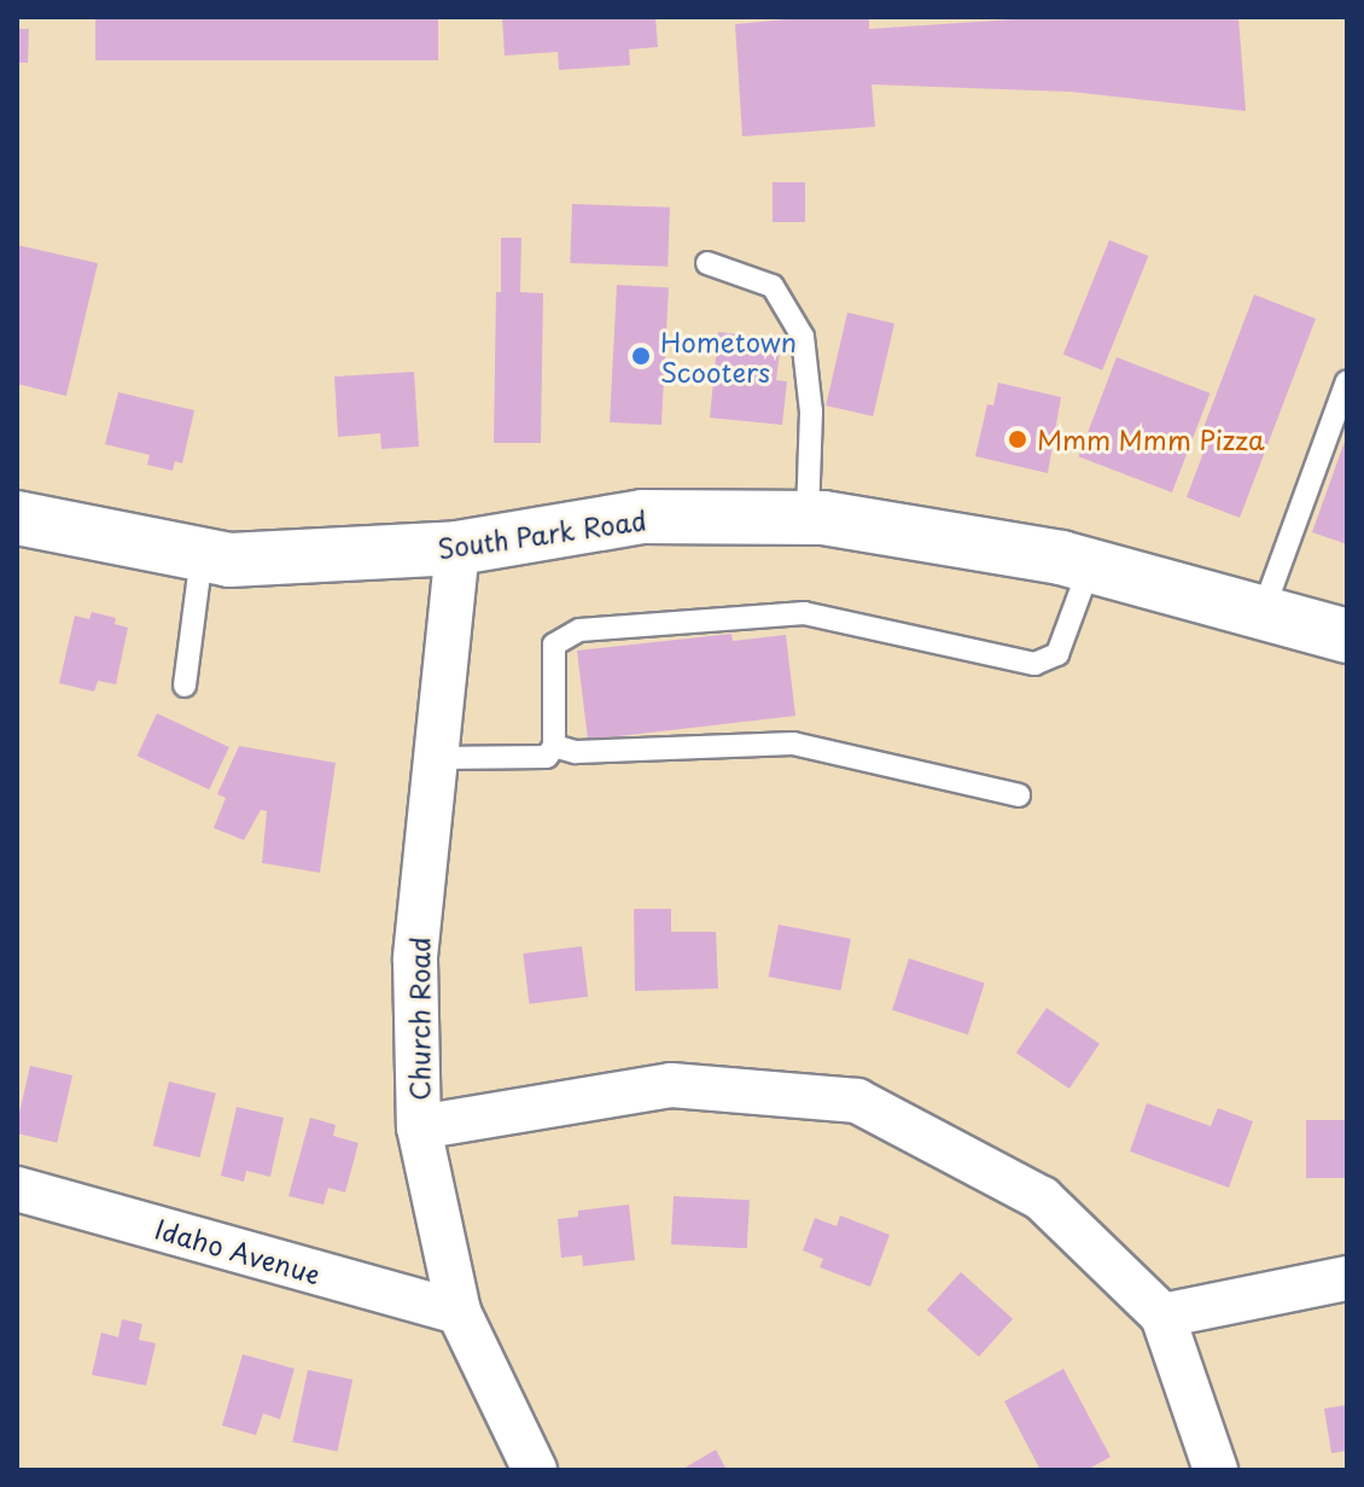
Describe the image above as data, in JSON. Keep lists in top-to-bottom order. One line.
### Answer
{"streets":{"main road":["South Park Road"],"street":["Church Road","Idaho Avenue"]},"crossings":[["South Park Road","Church Road"],["Church Road","Idaho Avenue"]],"places":["Hometown Scooters","Mmm Mmm Pizza"]}
